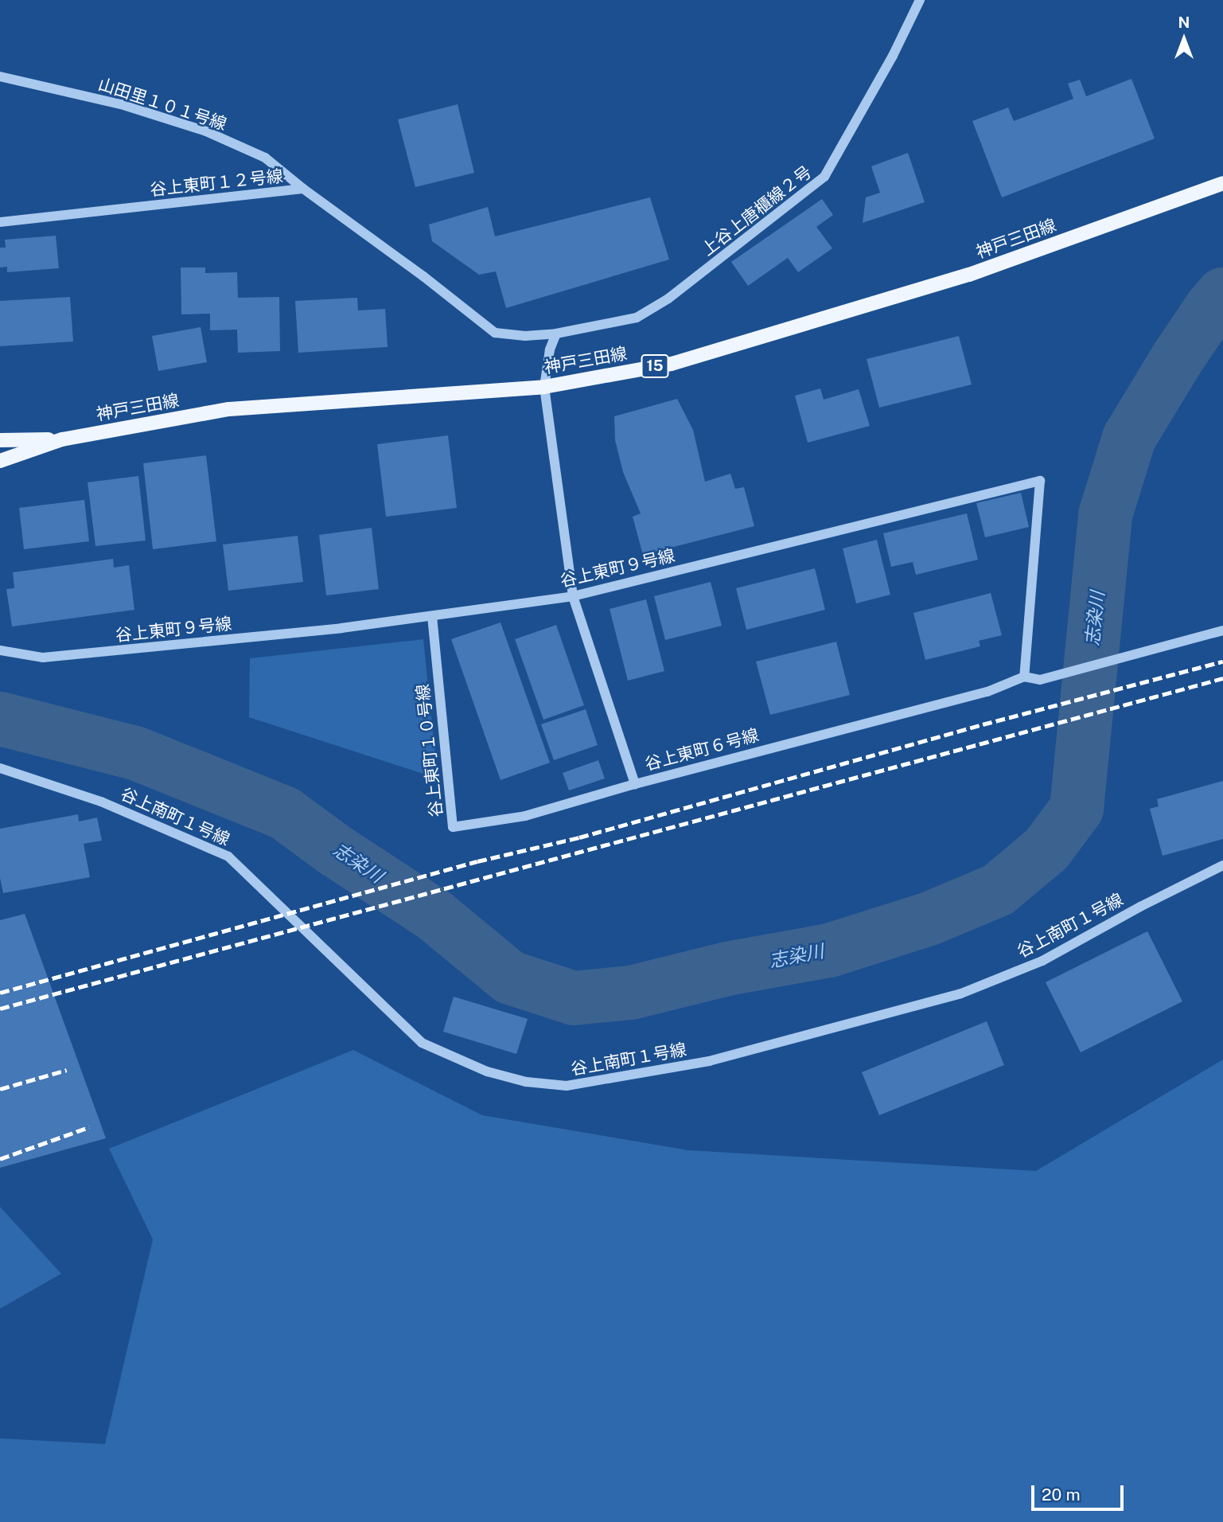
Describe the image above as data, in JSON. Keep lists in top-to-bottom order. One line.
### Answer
{"streets":{"main road":["神戸三田線","15"],"street":["山田里１０１号線","谷上東町１２号線","上谷上唐櫃線２号","谷上東町９号線","谷上東町６号線","谷上東町１０号線","谷上南町１号線"]},"crossings":[["山田里１０１号線","谷上東町１２号線"],["谷上東町１２号線","上谷上唐櫃線２号"],["谷上東町１２号線","谷上東町６号線"],["上谷上唐櫃線２号","谷上東町６号線"],["神戸三田線","谷上東町６号線"],["谷上東町９号線","谷上東町６号線"],["谷上東町９号線","谷上東町１０号線"],["谷上東町６号線","谷上東町１０号線"]],"water":["志染川"],"scale_bar":"20 m","north":"top"}
